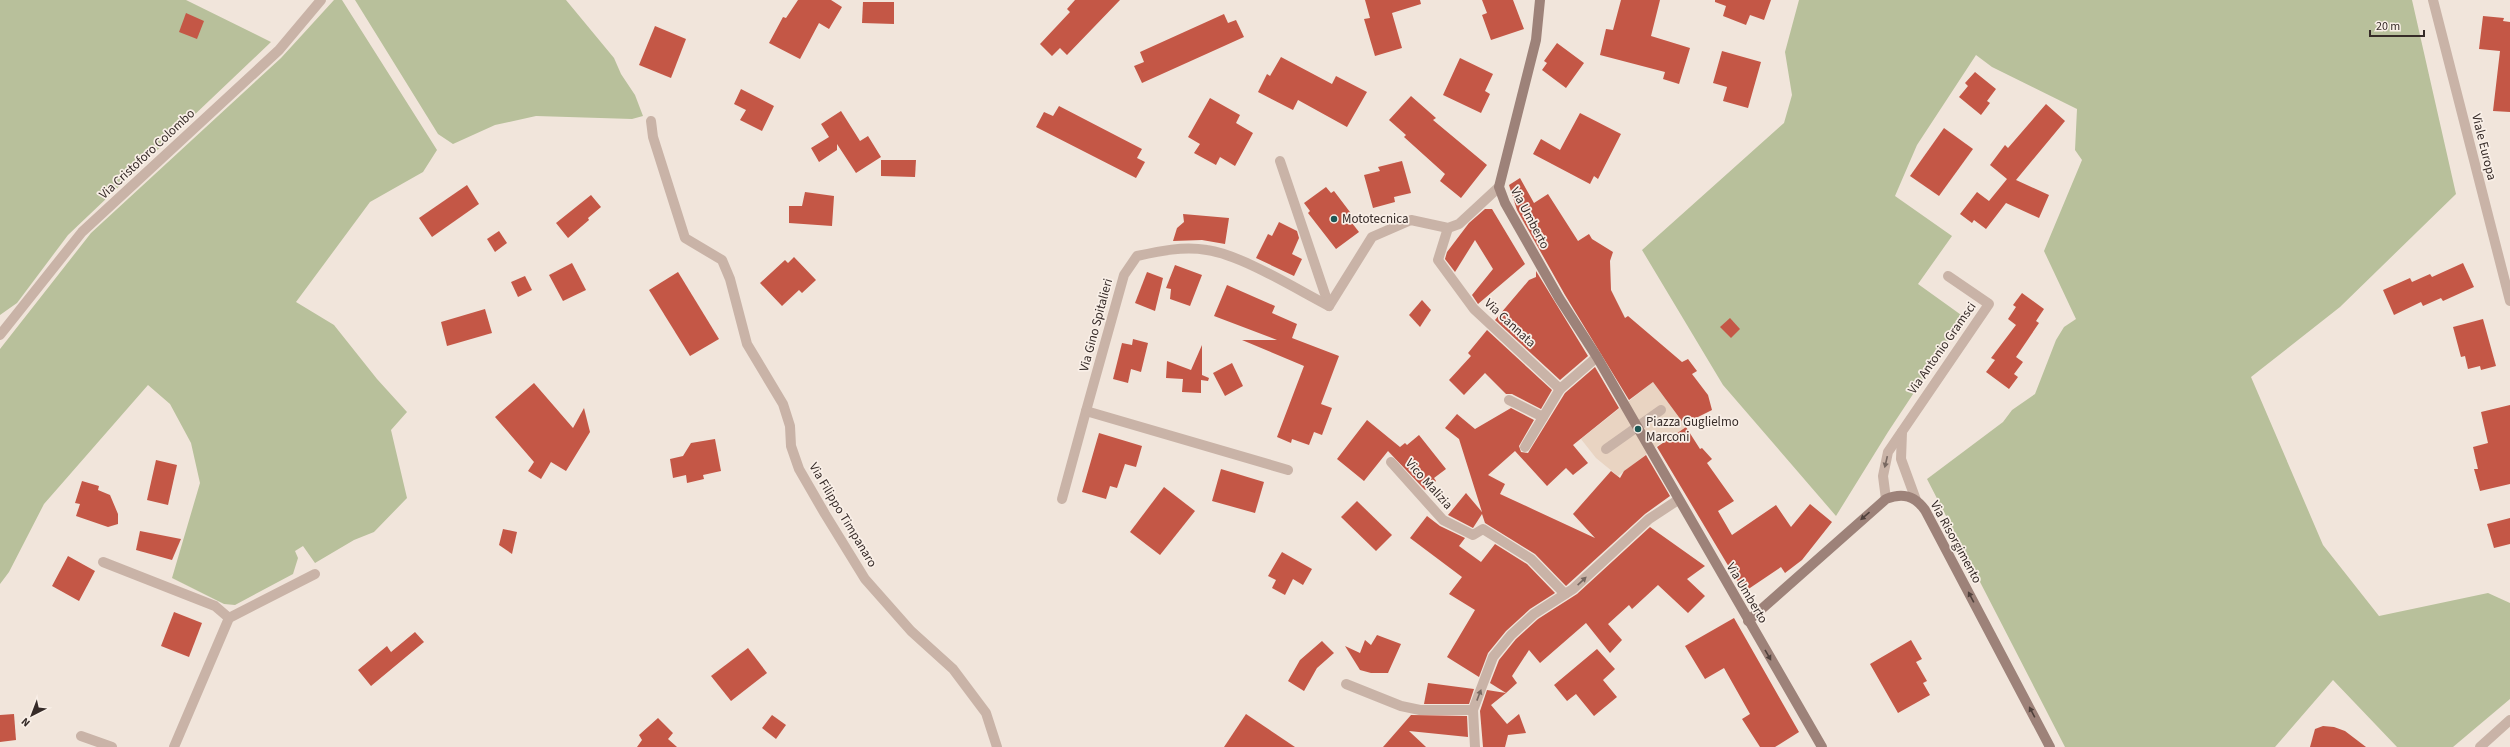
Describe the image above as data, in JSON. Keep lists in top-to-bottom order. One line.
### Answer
{"streets":{"main road":["Via Umberto","Via Risorgimento"],"street":["Viale Europa","Via Cristoforo Colombo","Via Cannata","Via Gino Spitalieri","Via Antonio Gramsci","Vico Malizia","Via Filippo Timpanaro"]},"one_way":["Via Risorgimento"],"places":["Mototecnica","Piazza Guglielmo Marconi"],"scale_bar":"20 m","north":"bottom left"}
